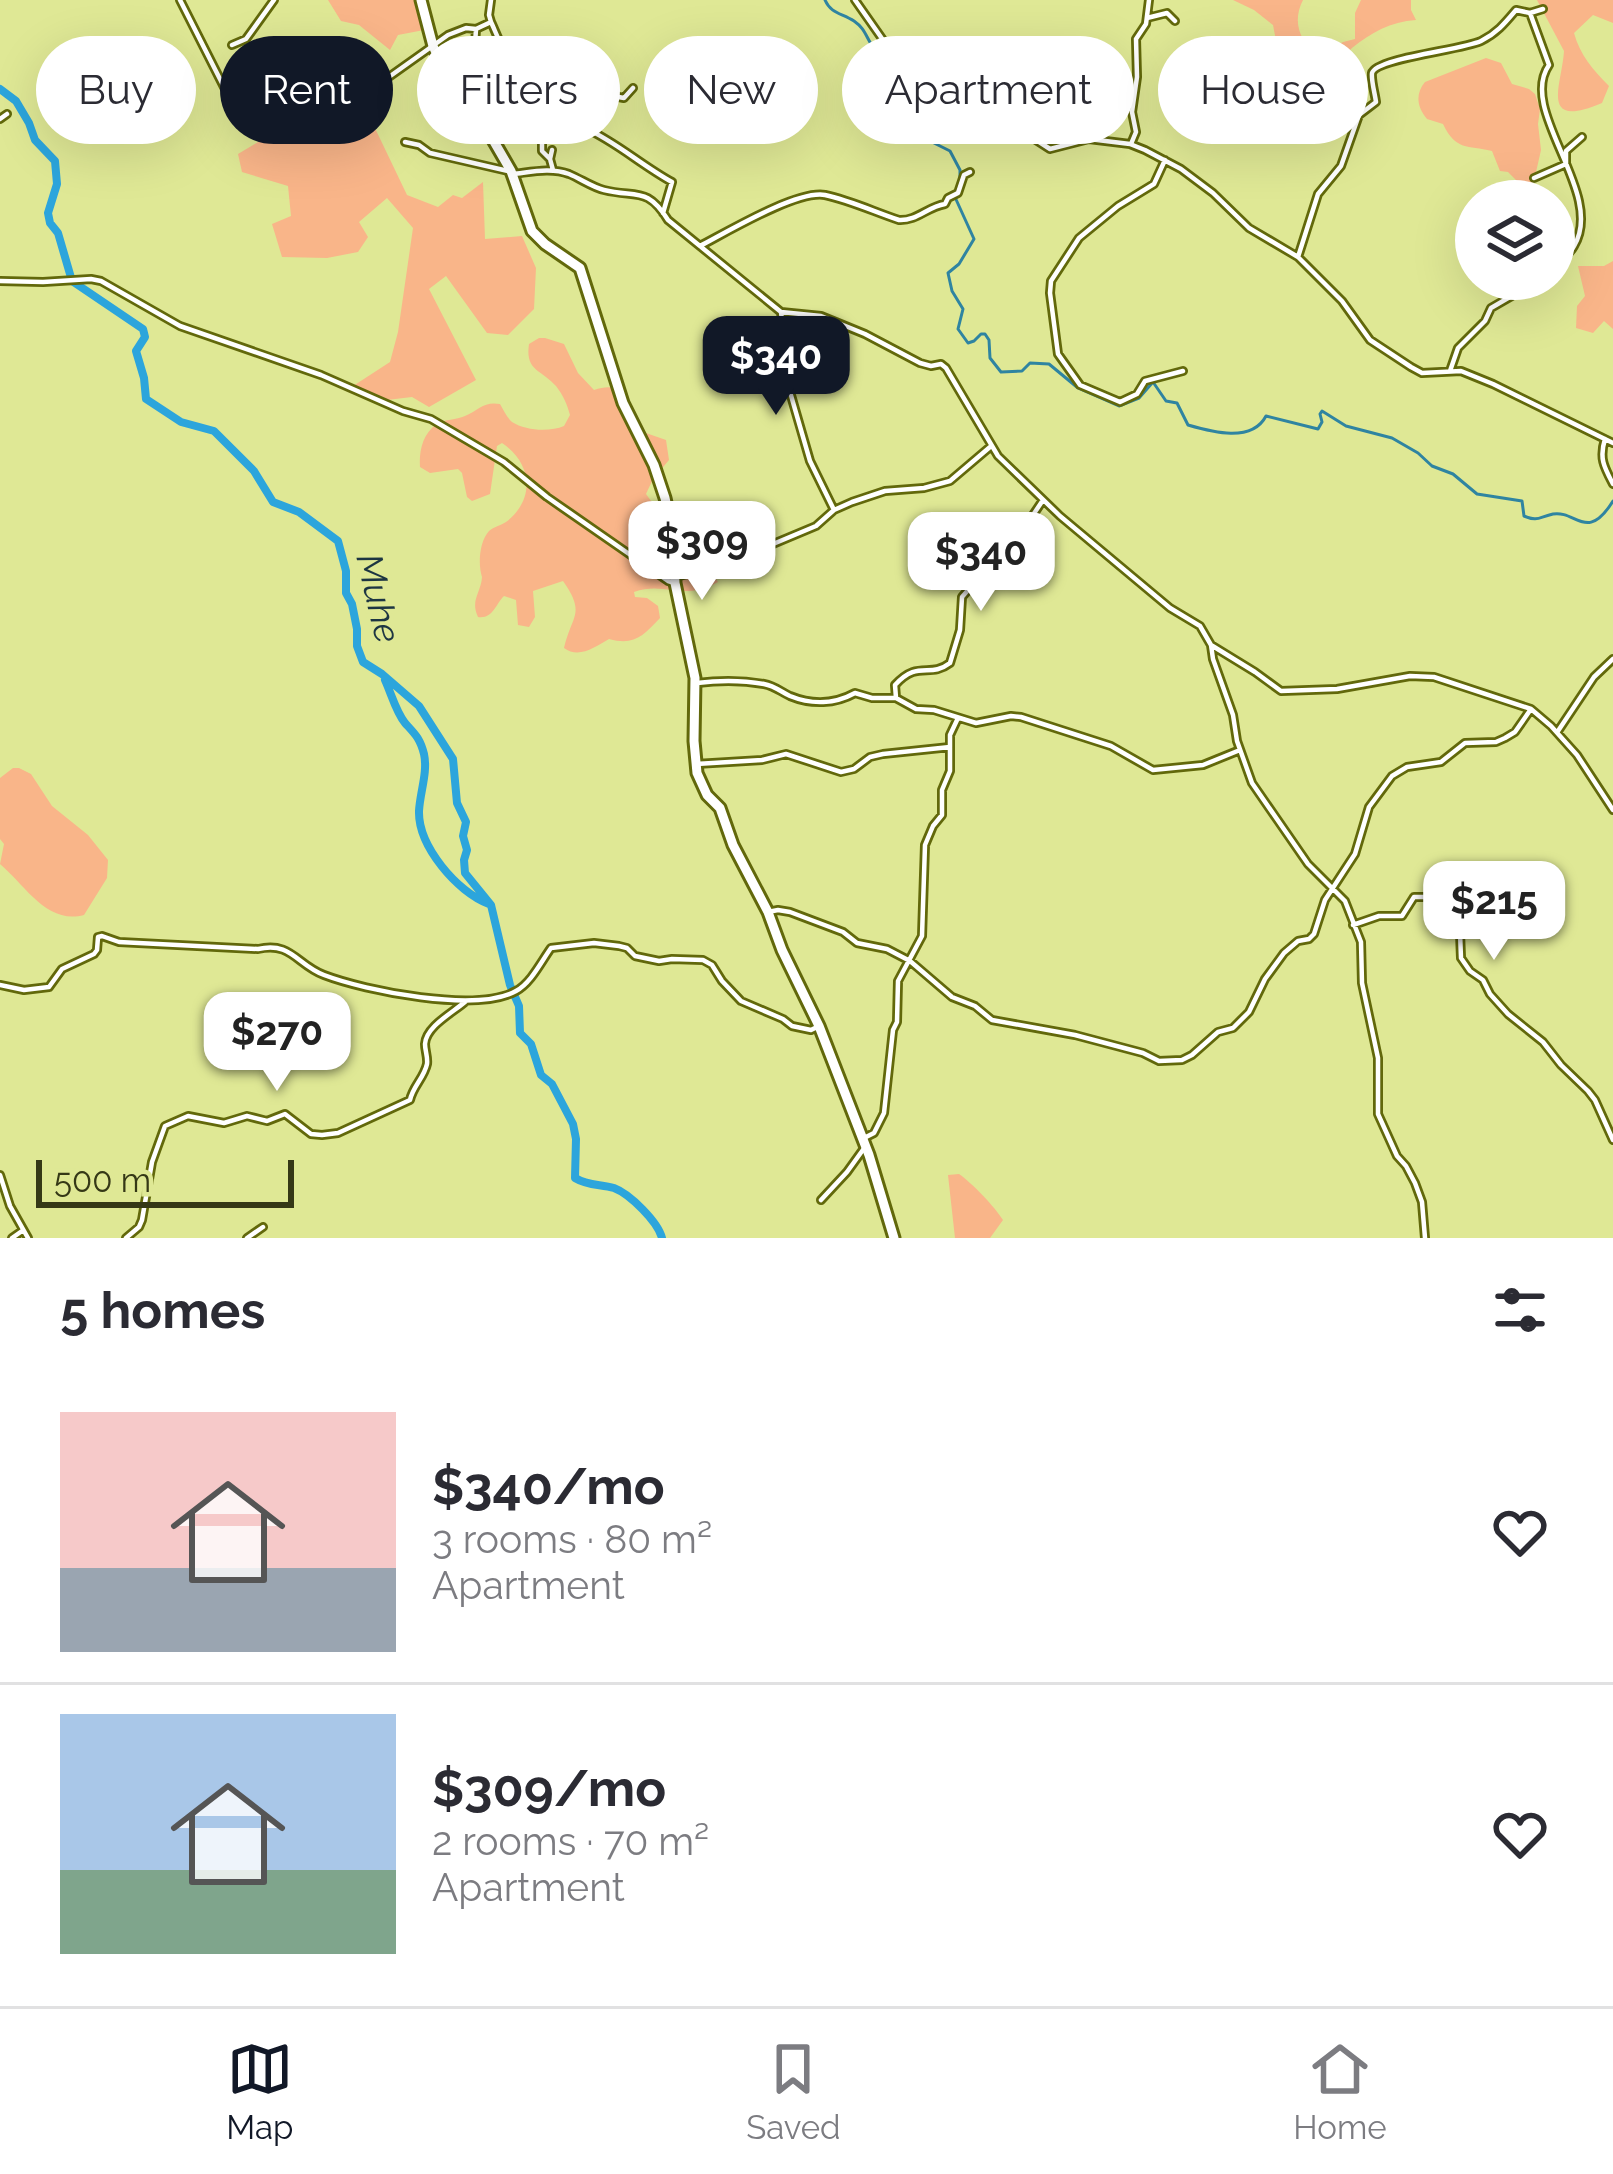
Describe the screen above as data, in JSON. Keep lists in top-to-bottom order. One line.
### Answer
{"water":["Muhe"],"scale_bar":"500 m","page":{"chip":["Buy","Rent","Filters","New","Apartment","House"],"price":["$340","$309","$340","$215","$270"],"scale":"500 m","heading":"5 homes","list":[{"name":"$340/mo","note":"3 rooms · 80 m² · Apartment"},{"name":"$309/mo","note":"2 rooms · 70 m² · Apartment"}],"tabs":["Map","Saved","Home"]}}
